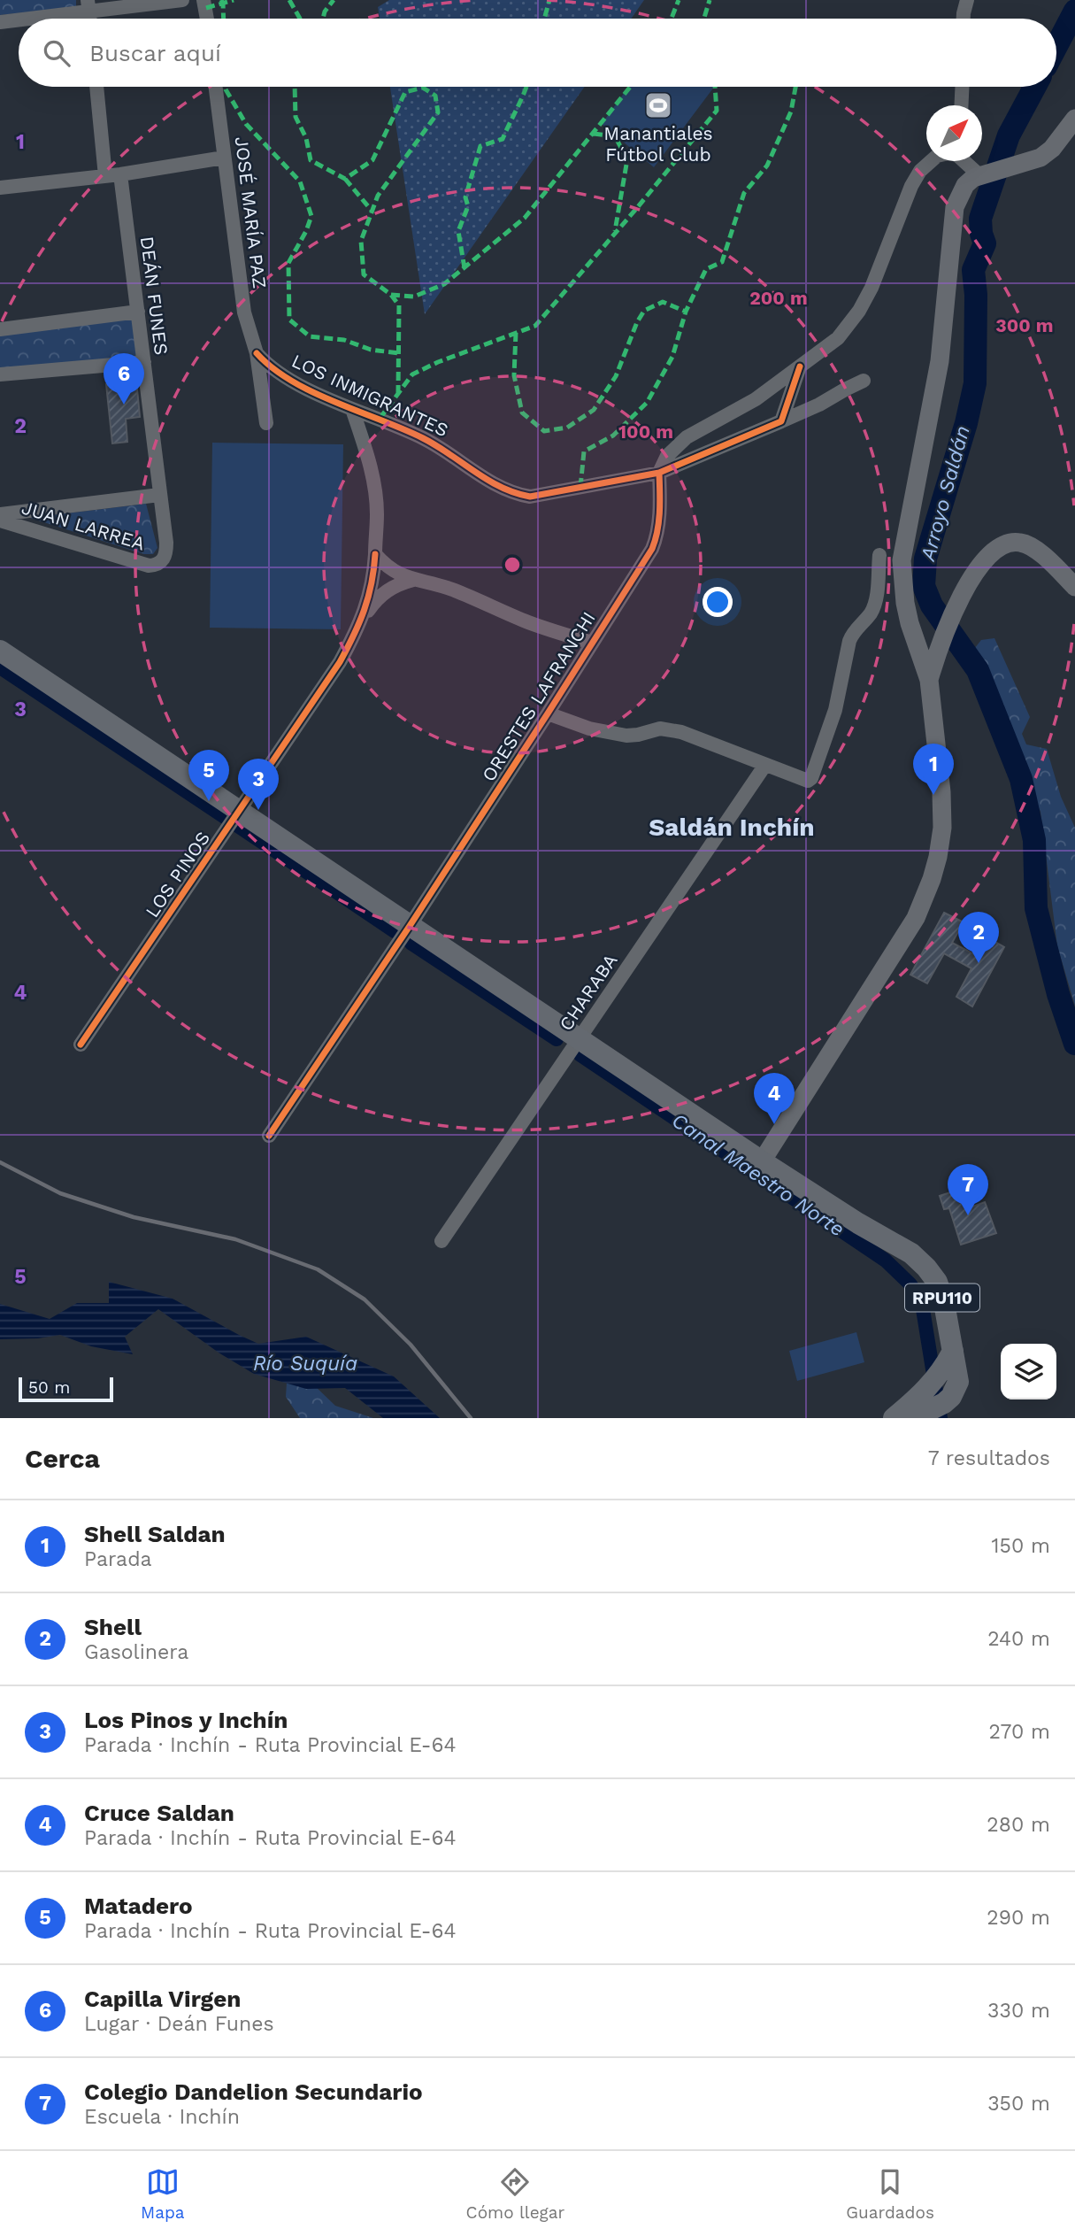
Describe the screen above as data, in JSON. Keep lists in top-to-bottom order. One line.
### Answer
{"streets":{"main road":["RPU110"],"street":["JOSÉ MARÍA PAZ","DEÁN FUNES","LOS INMIGRANTES","JUAN LARREA","ORESTES LAFRANCHI","LOS PINOS","CHARABA"]},"crossings":[["JOSÉ MARÍA PAZ","LOS INMIGRANTES"],["DEÁN FUNES","JUAN LARREA"],["LOS INMIGRANTES","ORESTES LAFRANCHI"],["LOS INMIGRANTES","LOS PINOS"]],"districts":["Saldán Inchín"],"water":["Arroyo Saldán","Canal Maestro Norte","Río Suquía"],"places":{"sports":["Manantiales Fútbol Club"]},"scale_bar":"50 m","north":"top right","page":{"search":"Buscar aquí","pins":["6","1","5","3","2","4","7"],"scale":"50 m","heading":["Cerca","7 resultados"],"list":[{"mark":"1","name":"Shell Saldan","note":"Parada","value":"150 m"},{"mark":"2","name":"Shell","note":"Gasolinera","value":"240 m"},{"mark":"3","name":"Los Pinos y Inchín","note":"Parada · Inchín - Ruta Provincial E-64","value":"270 m"},{"mark":"4","name":"Cruce Saldan","note":"Parada · Inchín - Ruta Provincial E-64","value":"280 m"},{"mark":"5","name":"Matadero","note":"Parada · Inchín - Ruta Provincial E-64","value":"290 m"},{"mark":"6","name":"Capilla Virgen","note":"Lugar · Deán Funes","value":"330 m"},{"mark":"7","name":"Colegio Dandelion Secundario","note":"Escuela · Inchín","value":"350 m"}],"nav":["Mapa","Cómo llegar","Guardados"]},"grid":{"rows":["1","2","3","4","5"]},"rings":["200 m","300 m","100 m"]}
